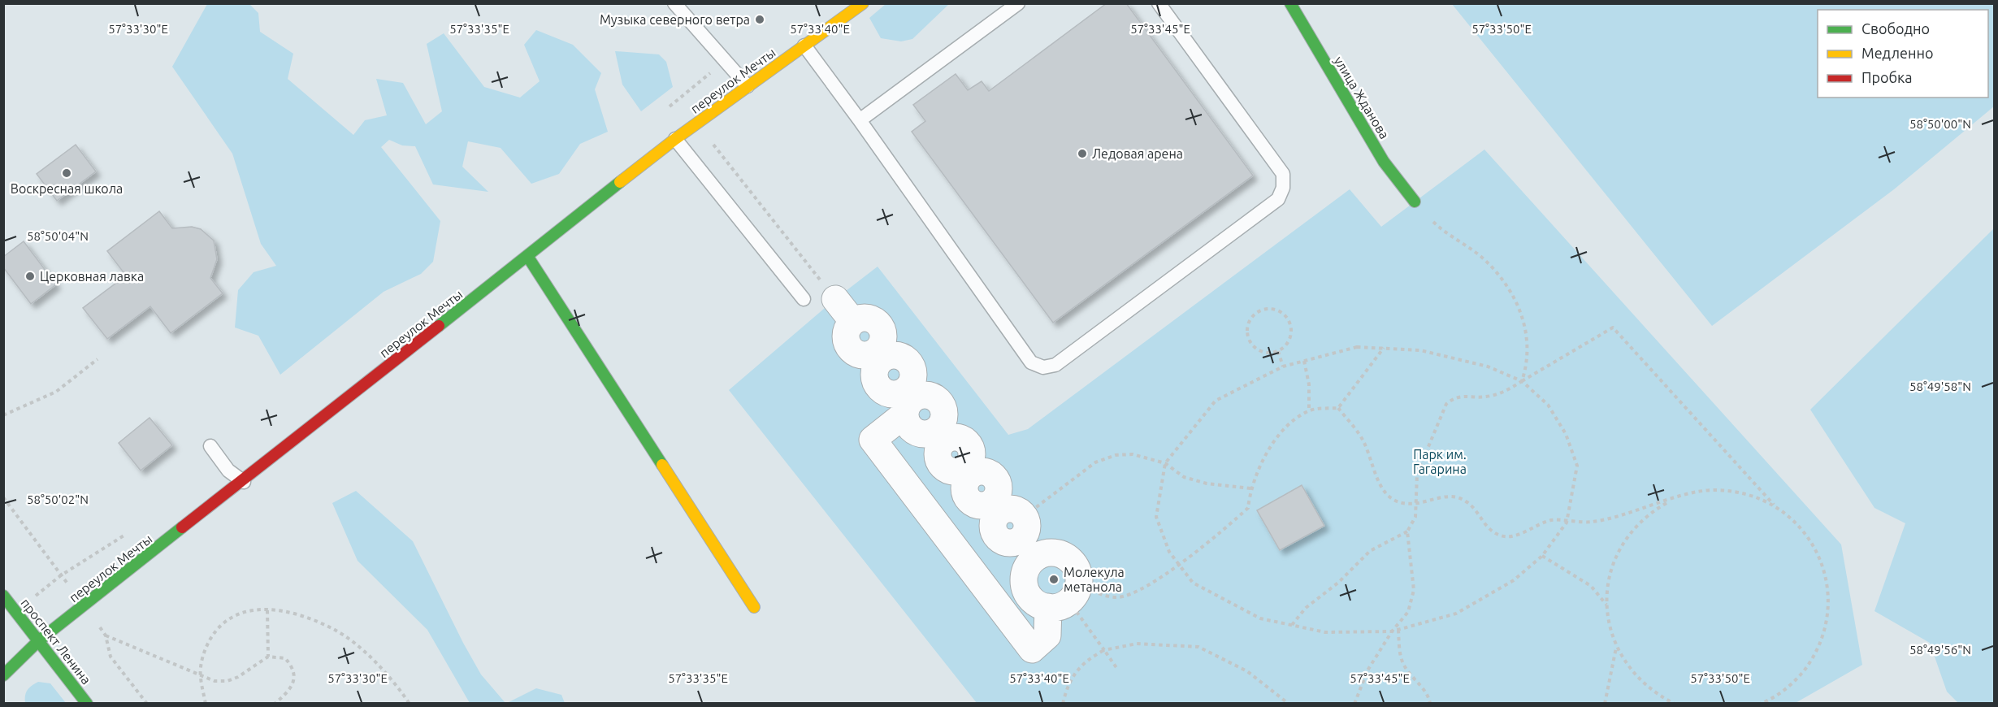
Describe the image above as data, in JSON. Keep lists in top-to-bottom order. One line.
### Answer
{"streets":{"street":["переулок Мечты","улица Жданова","проспект Ленина"]},"crossings":[["переулок Мечты","проспект Ленина"]],"parks":["Парк им. Гагарина"],"places":["Музыка северного ветра","Ледовая арена","Воскресная школа","Церковная лавка","Молекула метанола"],"legend":["Свободно","Медленно","Пробка"],"coordinates":["57°33'30\"E","57°33'35\"E","57°33'40\"E","57°33'45\"E","57°33'50\"E","58°50'00\"N","58°50'04\"N","58°49'58\"N","58°50'02\"N","58°49'56\"N"]}
